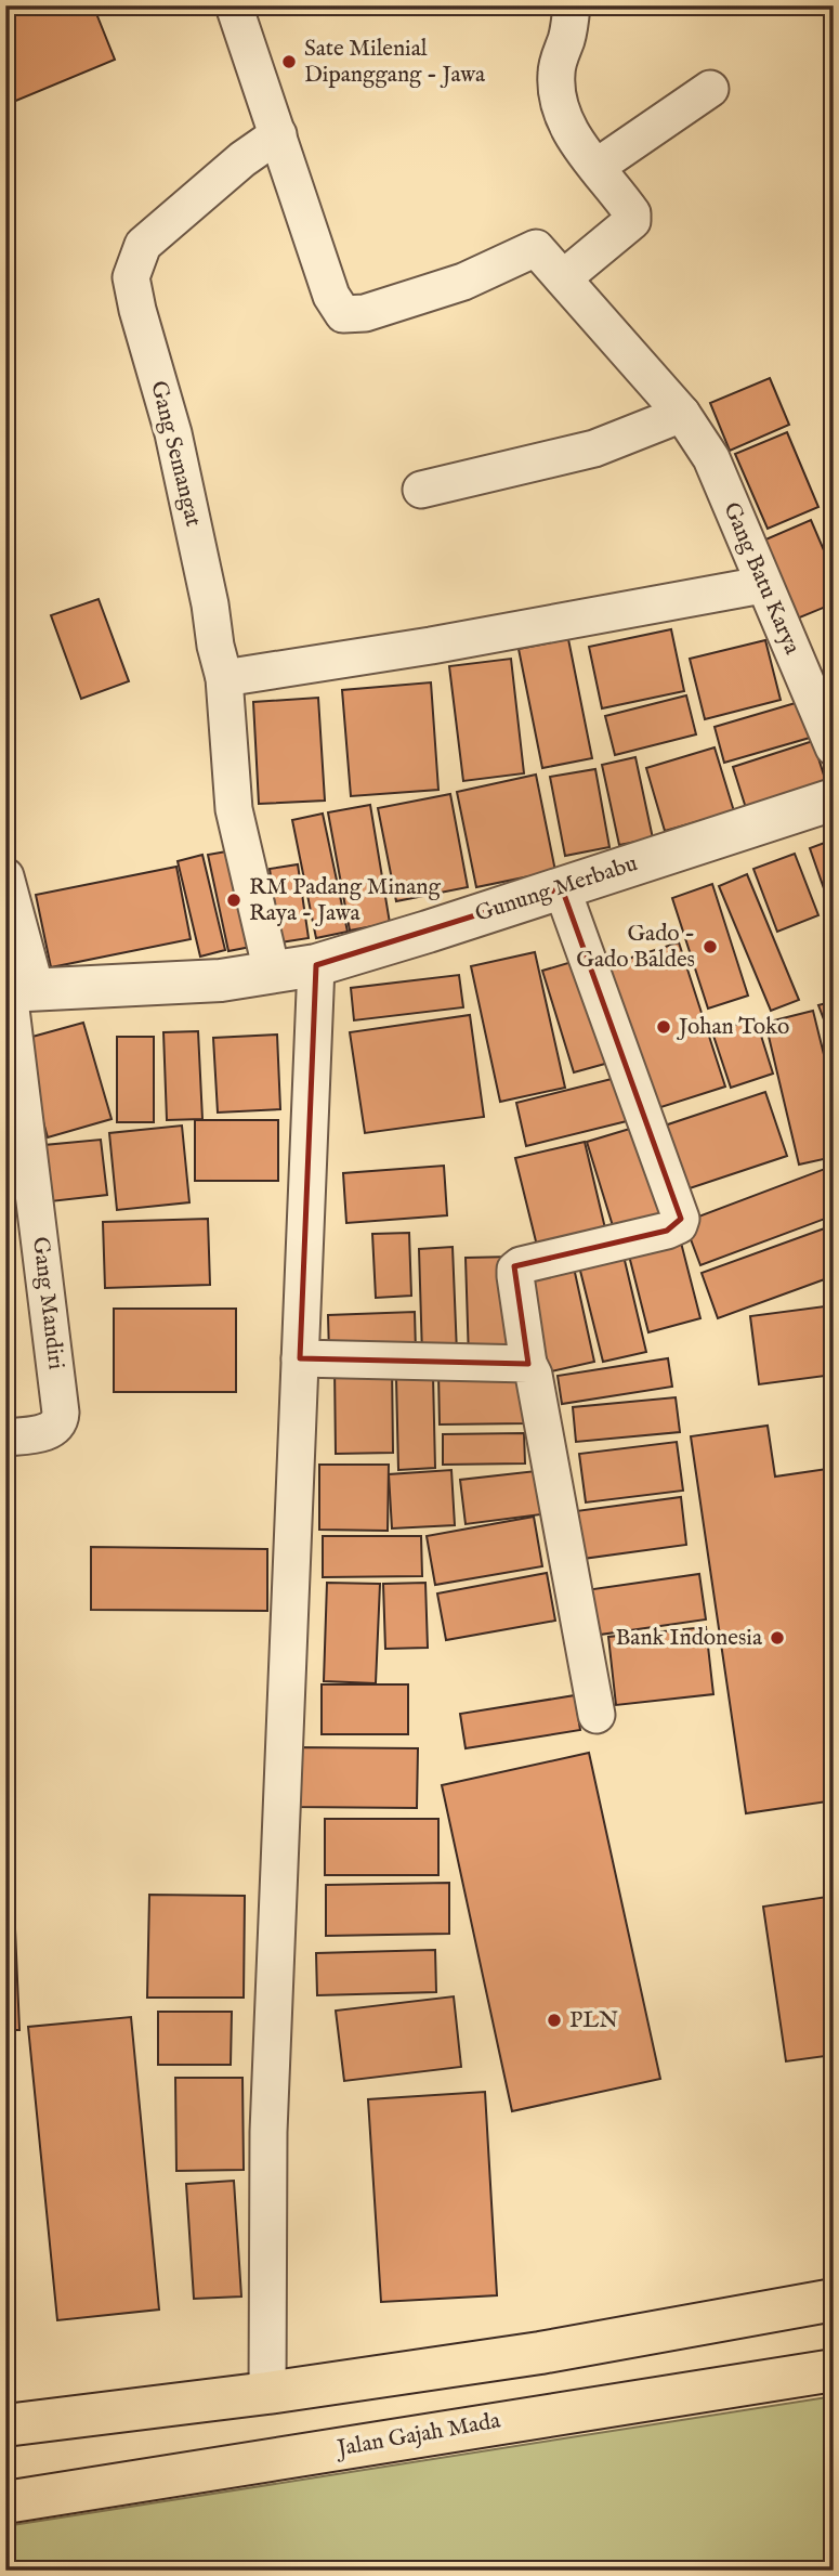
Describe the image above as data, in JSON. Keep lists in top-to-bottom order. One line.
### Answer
{"streets":{"highway":["Jalan Gajah Mada"],"street":["Gang Semangat","Gang Batu Karya","Gunung Merbabu","Gang Mandiri"]},"crossings":[["Gang Semangat","Gang Batu Karya"],["Gang Semangat","Gunung Merbabu"],["Gunung Merbabu","Gang Mandiri"]],"places":["Sate Milenial Dipanggang - Jawa","RM Padang Minang Raya - Jawa","Gado - Gado Baldes","Johan Toko","Bank Indonesia","PLN"]}
